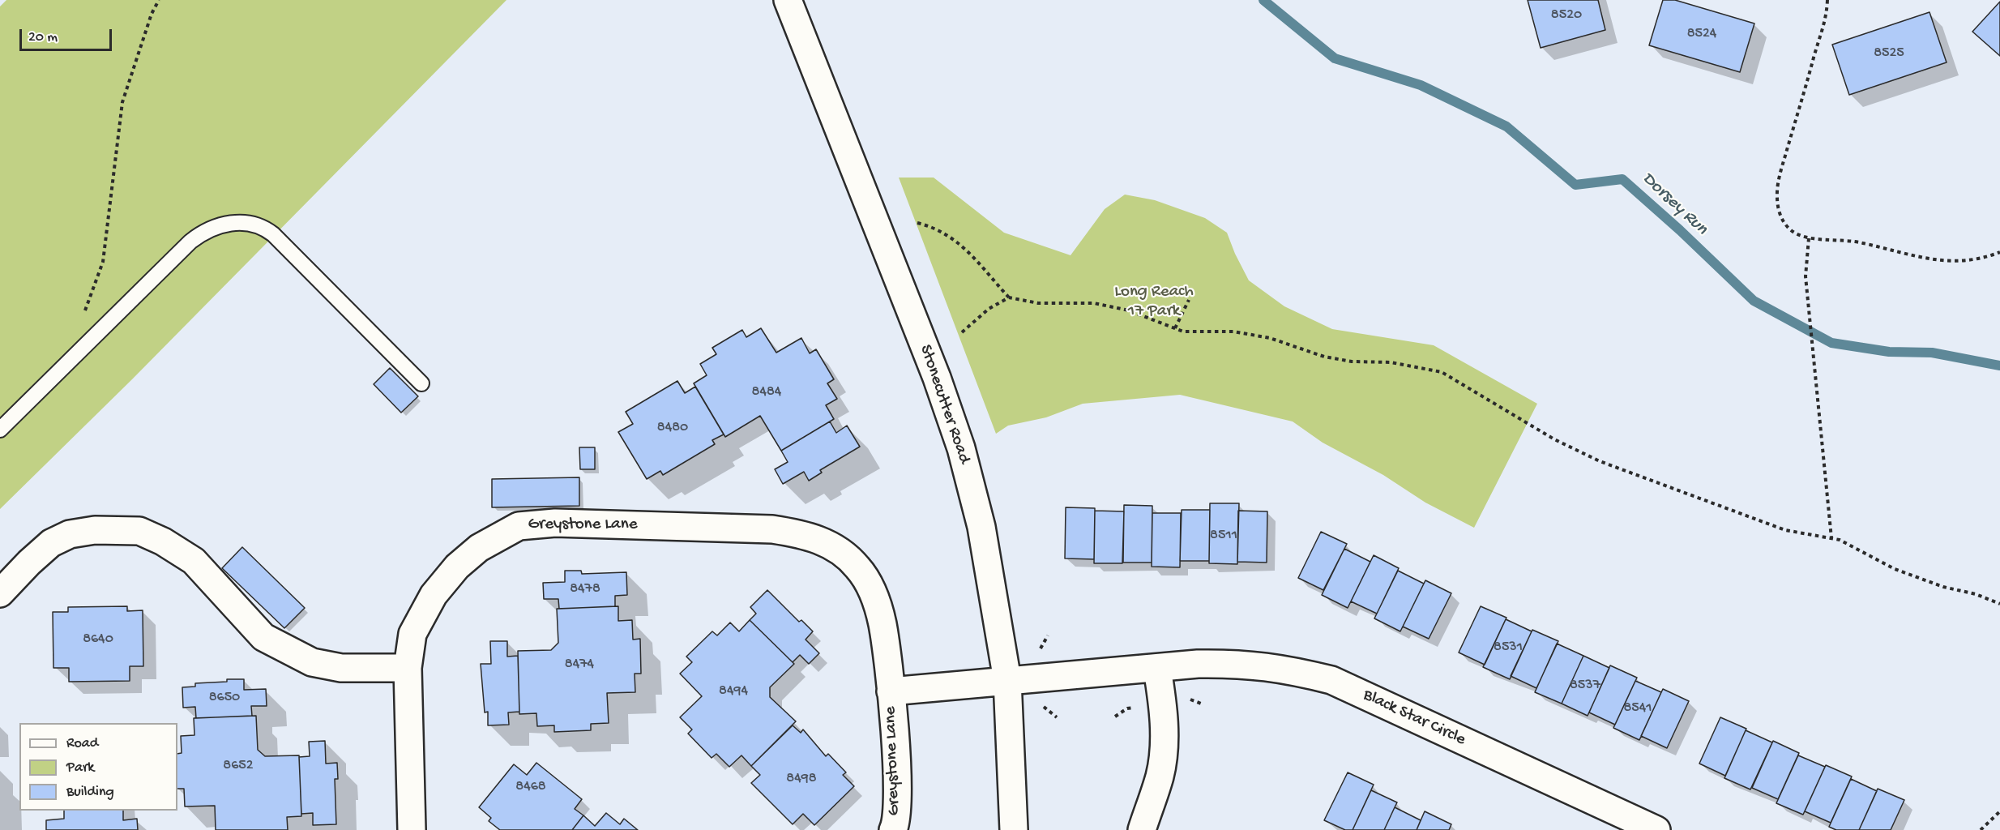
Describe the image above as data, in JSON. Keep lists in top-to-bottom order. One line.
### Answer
{"streets":{"street":["Stonecutter Road","Greystone Lane","Black Star Circle"]},"crossings":[["Stonecutter Road","Greystone Lane"],["Stonecutter Road","Black Star Circle"],["Greystone Lane","Black Star Circle"]],"water":["Dorsey Run"],"parks":["Long Reach 17 Park"],"house_numbers":["8520","8524","8525","8484","8480","8511","8478","8640","8531","8474","8537","8494","8650","8541","8652","8498","8468"],"legend":["Road","Park","Building"],"scale_bar":"20 m"}
